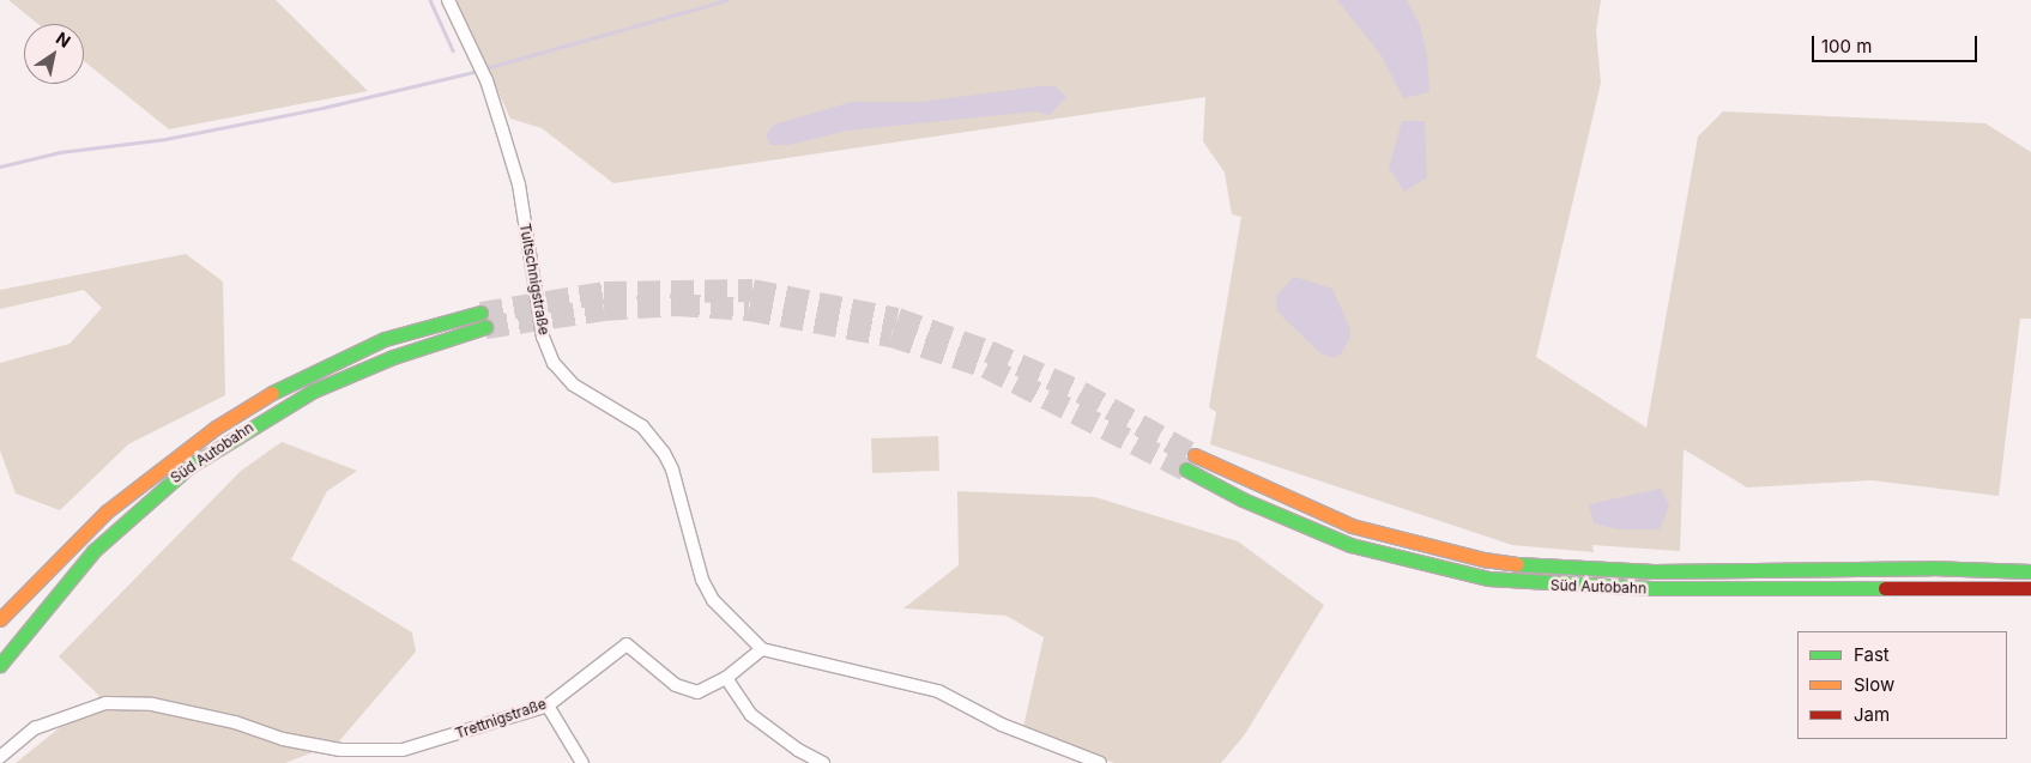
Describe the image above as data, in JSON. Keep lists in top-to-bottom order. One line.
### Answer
{"streets":{"highway":["Süd Autobahn"],"street":["Tultschnigstraße","Trettnigstraße"]},"crossings":[["Tultschnigstraße","Trettnigstraße"]],"legend":["Fast","Slow","Jam"],"scale_bar":"100 m","north":"top right"}
